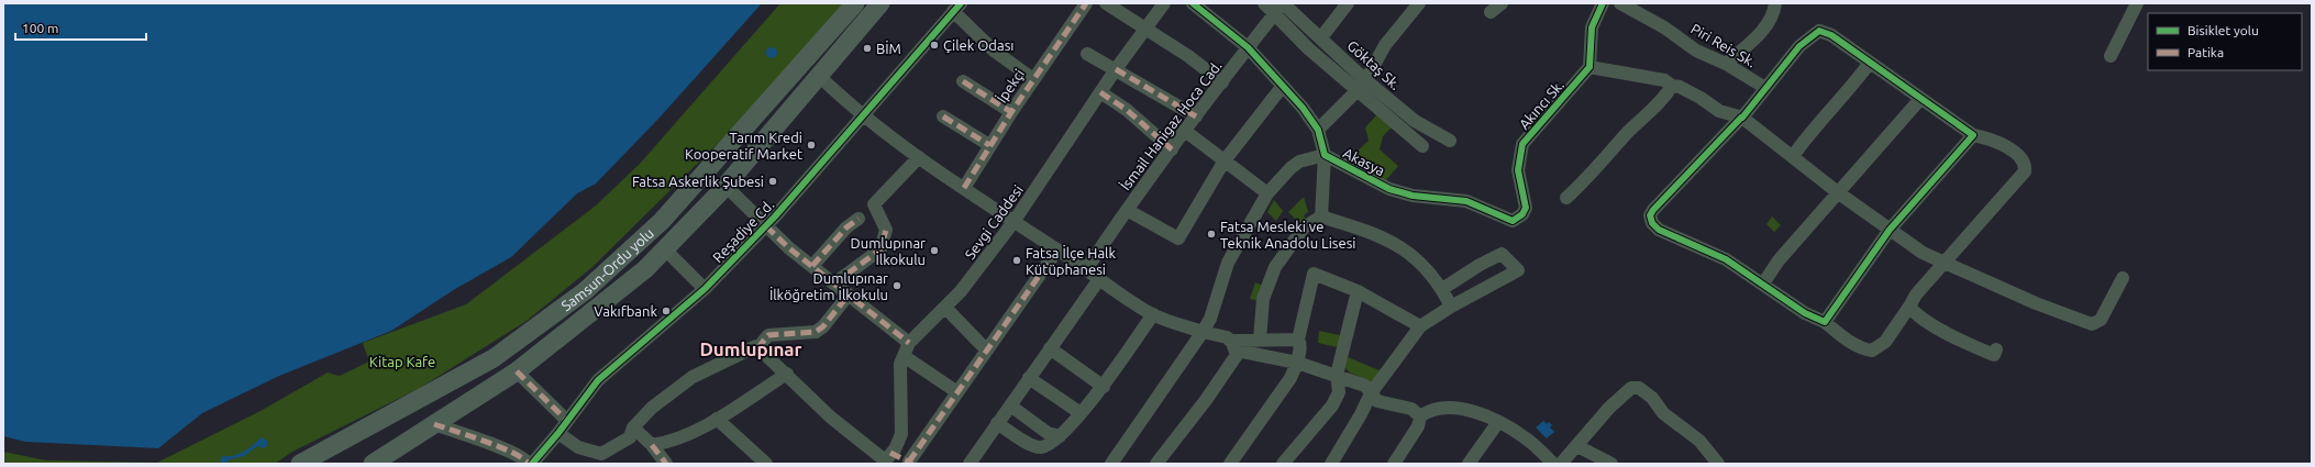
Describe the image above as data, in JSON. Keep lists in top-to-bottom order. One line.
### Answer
{"streets":{"highway":["Samsun-Ordu yolu"],"street":["Piri Reis Sk.","Göktaş Sk.","İpekçi","Akıncı Sk.","İsmail Hanigaz Hoca Cad.","Akasya","Sevgi Caddesi","Reşadiye Cd."]},"crossings":[["Göktaş Sk.","İsmail Hanigaz Hoca Cad."],["Akıncı Sk.","Akasya"],["İsmail Hanigaz Hoca Cad.","Akasya"]],"districts":["Dumlupınar"],"parks":["Kitap Kafe"],"places":["Çilek Odası","BİM","Tarım Kredi Kooperatif Market","Fatsa Askerlik Şubesi","Fatsa Mesleki ve Teknik Anadolu Lisesi","Dumlupınar İlkokulu","Fatsa İlçe Halk Kütüphanesi","Dumlupınar İlköğretim İlkokulu","Vakıfbank"],"legend":["Bisiklet yolu","Patika"],"scale_bar":"100 m"}
